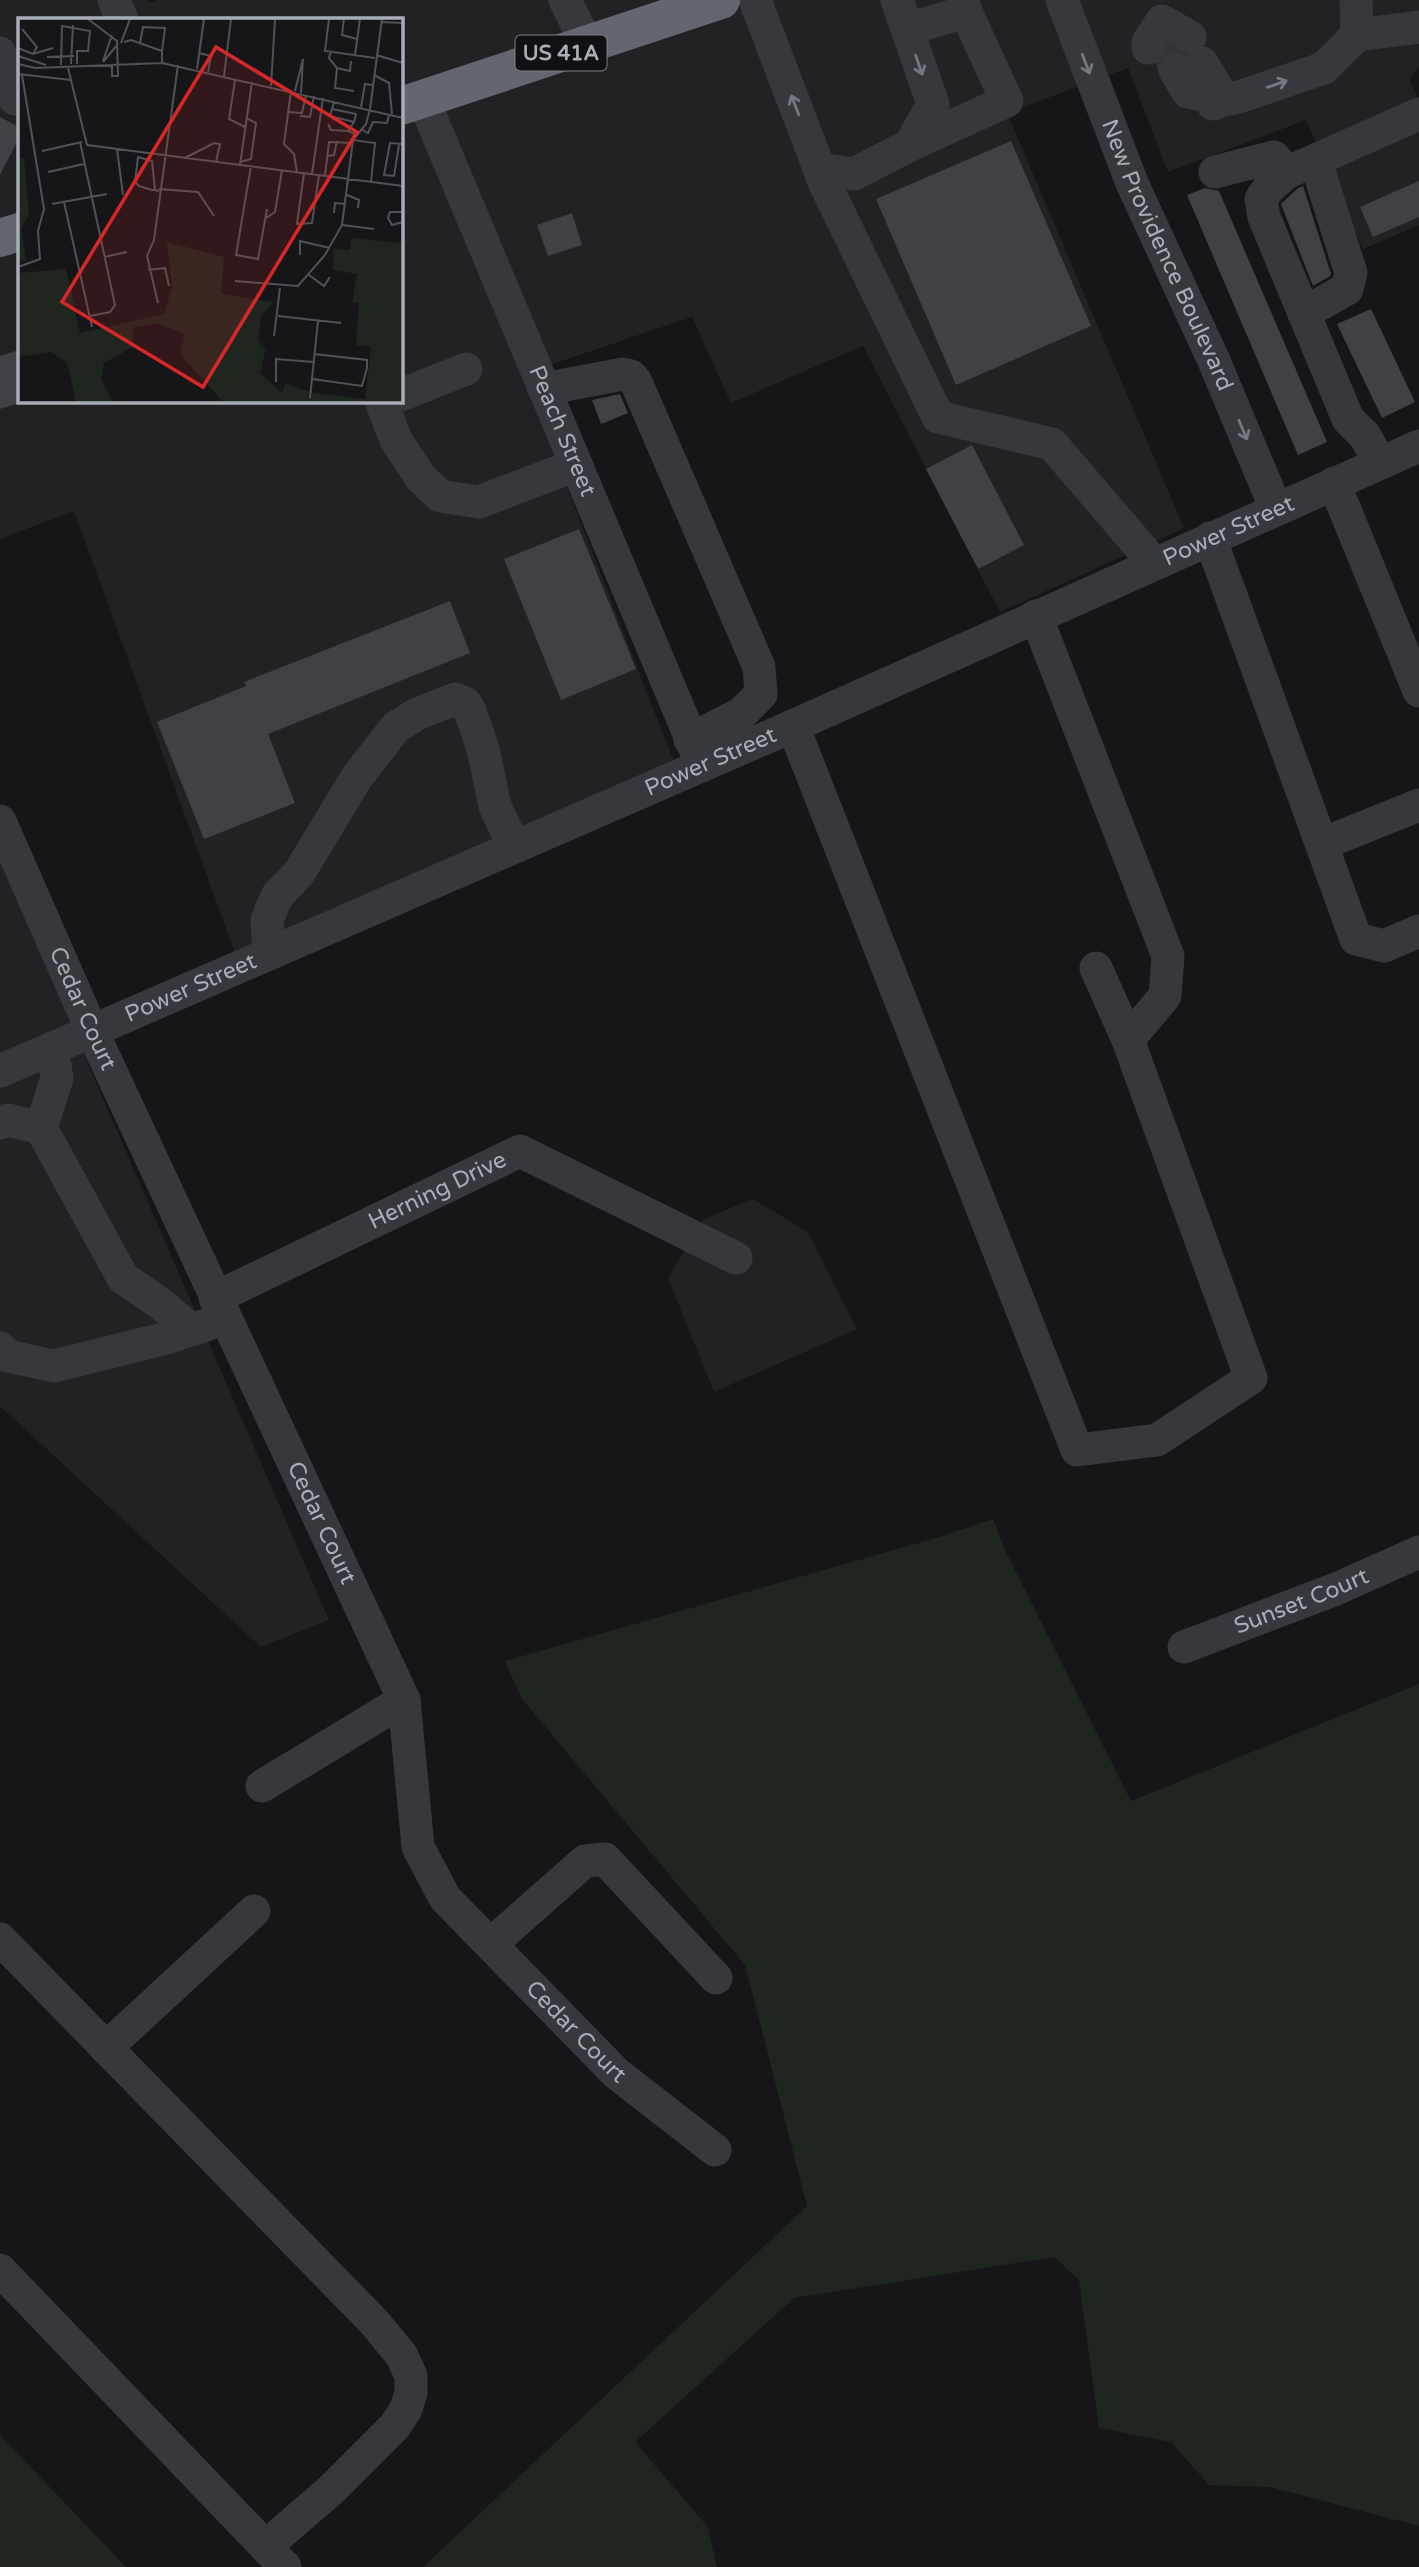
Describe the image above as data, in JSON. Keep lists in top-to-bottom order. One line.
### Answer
{"streets":{"highway":["US 41A"],"street":["New Providence Boulevard","Peach Street","Power Street","Cedar Court","Herning Drive","Sunset Court"]},"crossings":[["US 41A","Peach Street"],["New Providence Boulevard","Power Street"],["Peach Street","Power Street"],["Power Street","Cedar Court"],["Cedar Court","Herning Drive"]]}
